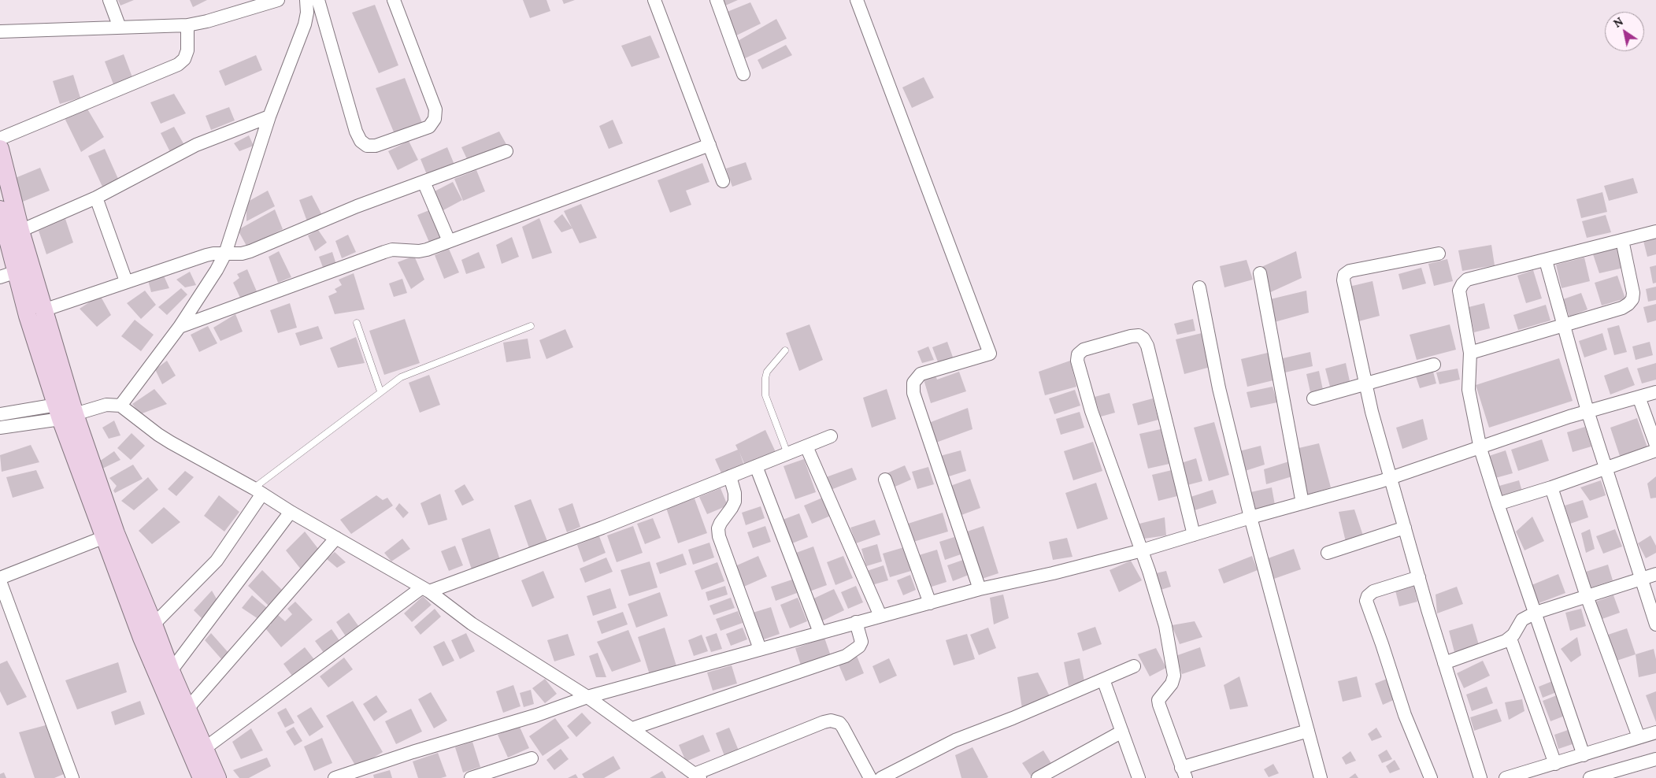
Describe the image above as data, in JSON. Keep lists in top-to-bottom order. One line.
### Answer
{"north":"top left"}
